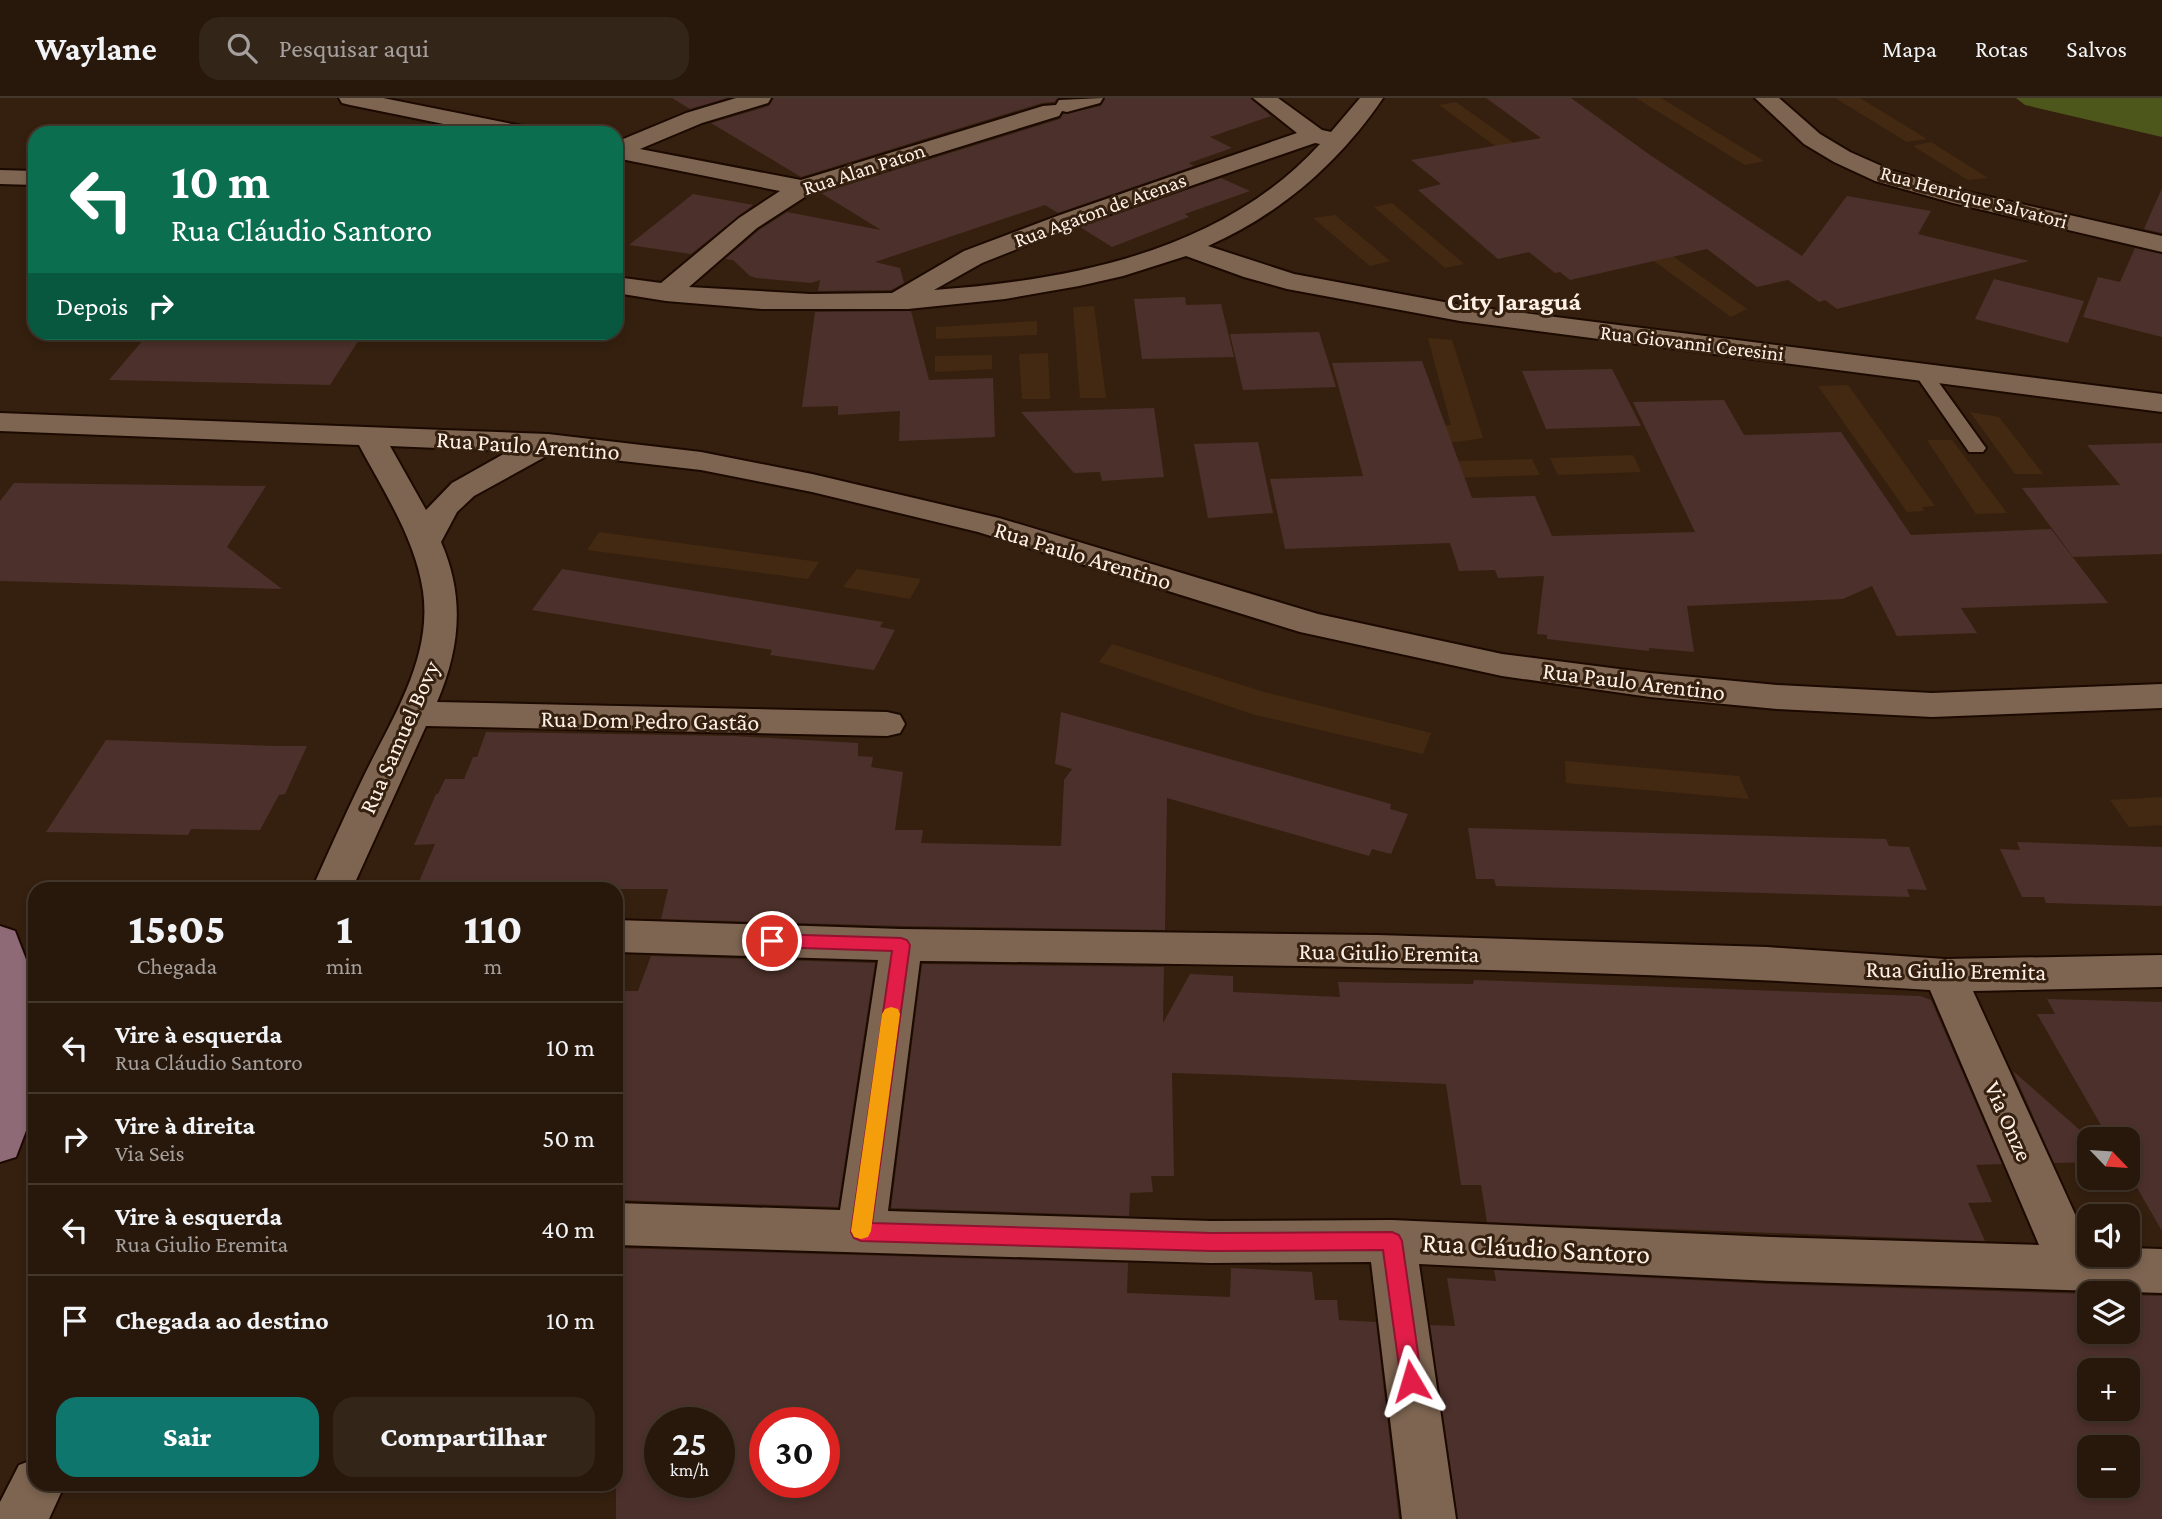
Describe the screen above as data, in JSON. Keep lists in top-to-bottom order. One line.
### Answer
{"streets":{"street":["Rua Alan Paton","Rua Henrique Salvatori","Rua Agaton de Atenas","Rua Giovanni Ceresini","Rua Paulo Arentino","Rua Dom Pedro Gastão","Rua Samuel Bovy","Rua Giulio Eremita","Via Onze","Rua Cláudio Santoro"]},"crossings":[["Rua Paulo Arentino","Rua Samuel Bovy"],["Rua Dom Pedro Gastão","Rua Samuel Bovy"],["Rua Giulio Eremita","Via Onze"],["Via Onze","Rua Cláudio Santoro"]],"districts":["City Jaraguá"],"north":"bottom right","page":{"header":"Waylane","search":"Pesquisar aqui","nav":["Mapa","Rotas","Salvos"],"turn":["10 m","Rua Cláudio Santoro"],"then":"Depois","eta":["15:05","Chegada","1","min","110","m"],"list":[{"name":"Vire à esquerda","note":"Rua Cláudio Santoro","value":"10 m"},{"name":"Vire à direita","note":"Via Seis","value":"50 m"},{"name":"Vire à esquerda","note":"Rua Giulio Eremita","value":"40 m"},{"name":"Chegada ao destino","value":"10 m"}],"map_buttons":["+","−"],"buttons":["Sair","Compartilhar"],"speed":"25 km/h","limit":"30"}}
